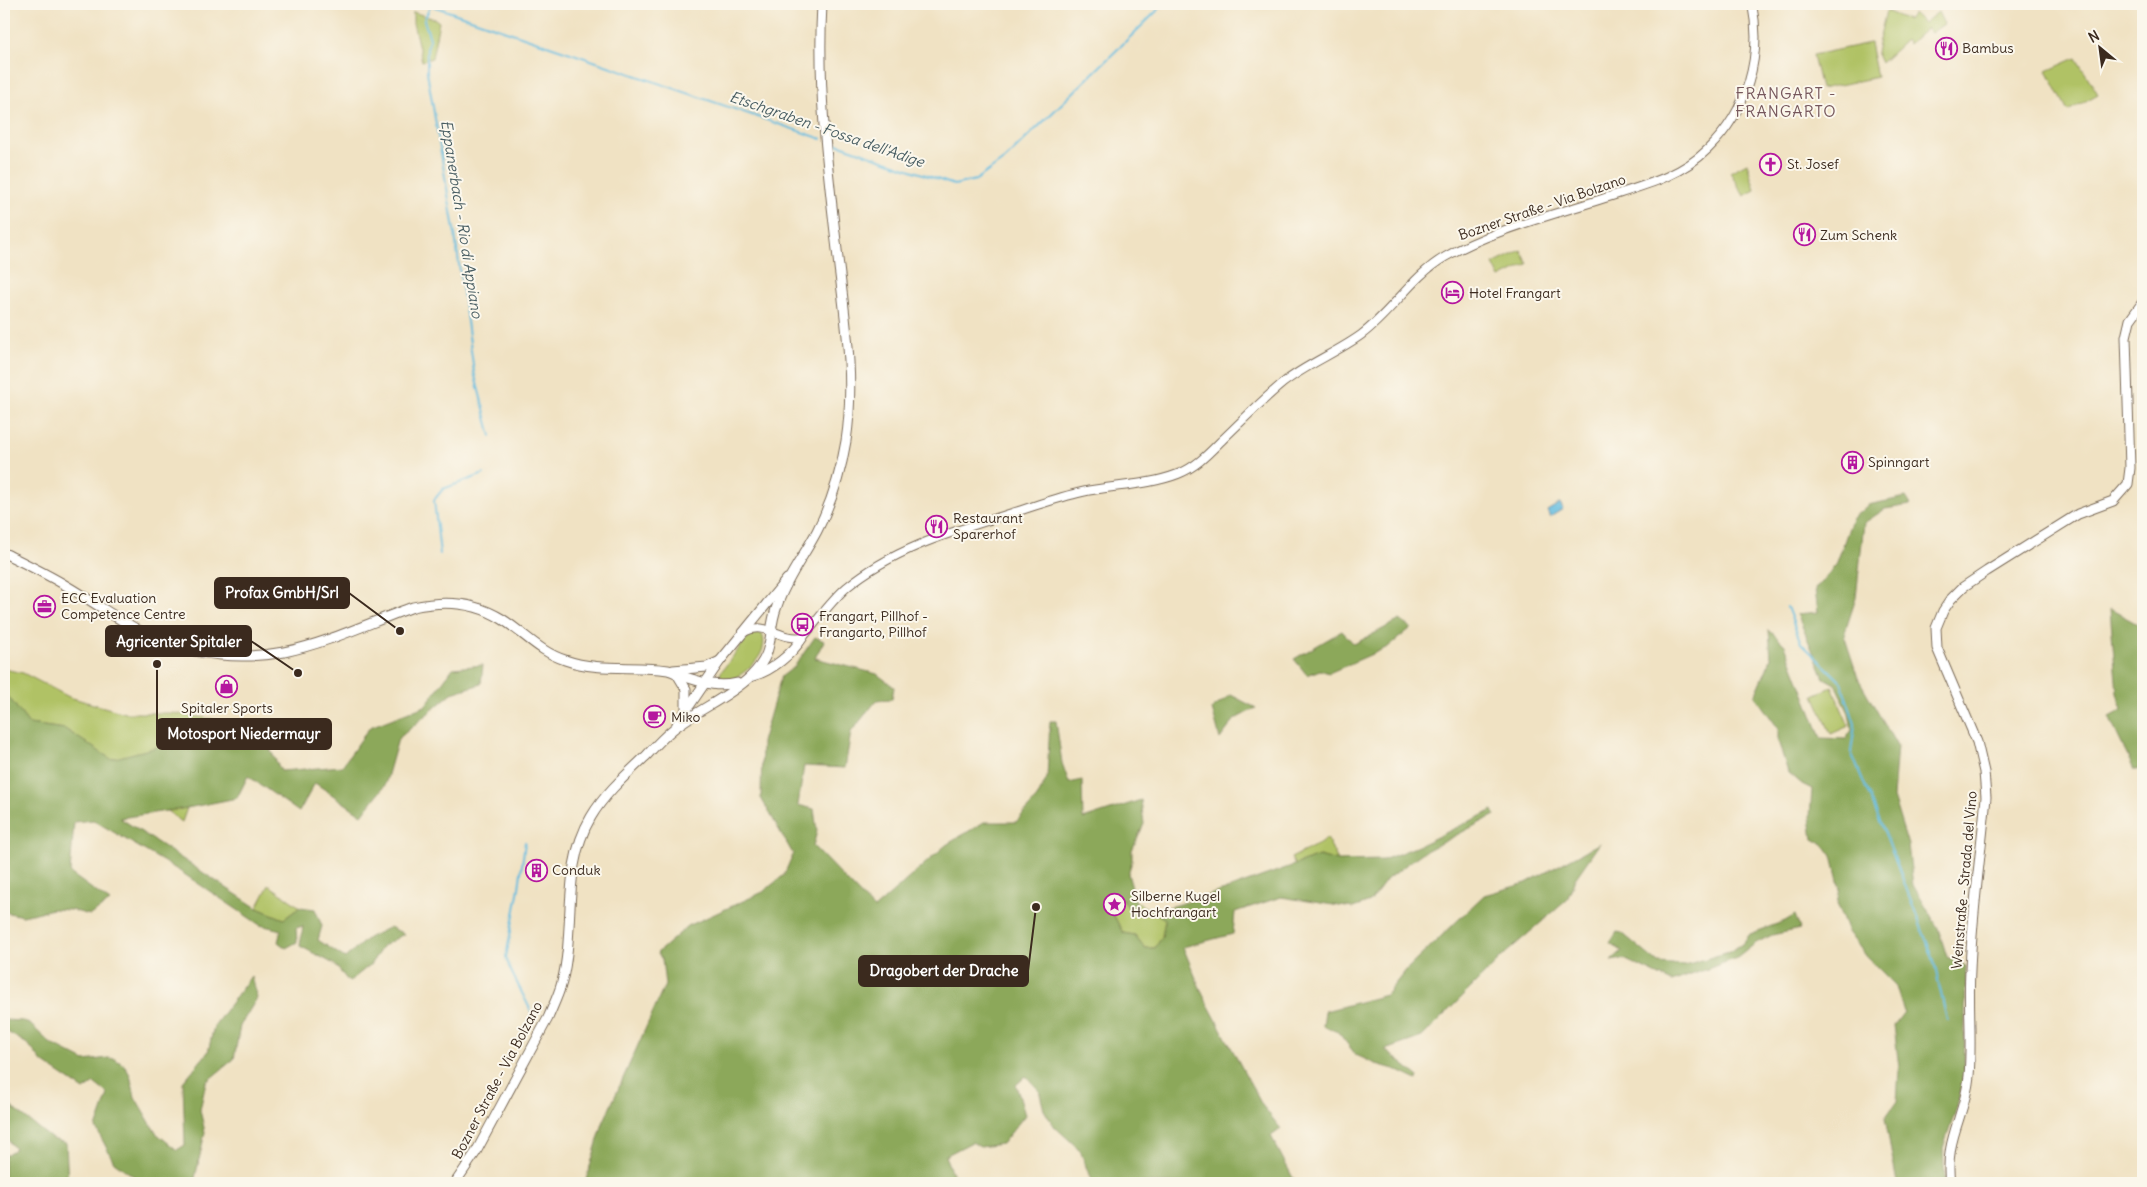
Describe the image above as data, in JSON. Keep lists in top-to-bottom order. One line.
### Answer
{"streets":{"main road":["Bozner Straße - Via Bolzano","Weinstraße - Strada del Vino"]},"districts":["FRANGART - FRANGARTO"],"water":["Etschgraben - Fossa dell'Adige","Eppanerbach - Rio di Appiano"],"places":{"restaurant":["Bambus","Zum Schenk","Restaurant Sparerhof"],"church":["St. Josef"],"hotel":["Hotel Frangart"],"building":["Spinngart","Conduk"],"office":["ECC Evaluation Competence Centre"],"bus stop":["Frangart, Pillhof - Frangarto, Pillhof"],"other":["Profax GmbH/Srl","Motosport Niedermayr","Agricenter Spitaler","Dragobert der Drache"],"shop":["Spitaler Sports"],"cafe":["Miko"],"place":["Silberne Kugel Hochfrangart"]},"north":"top left"}
